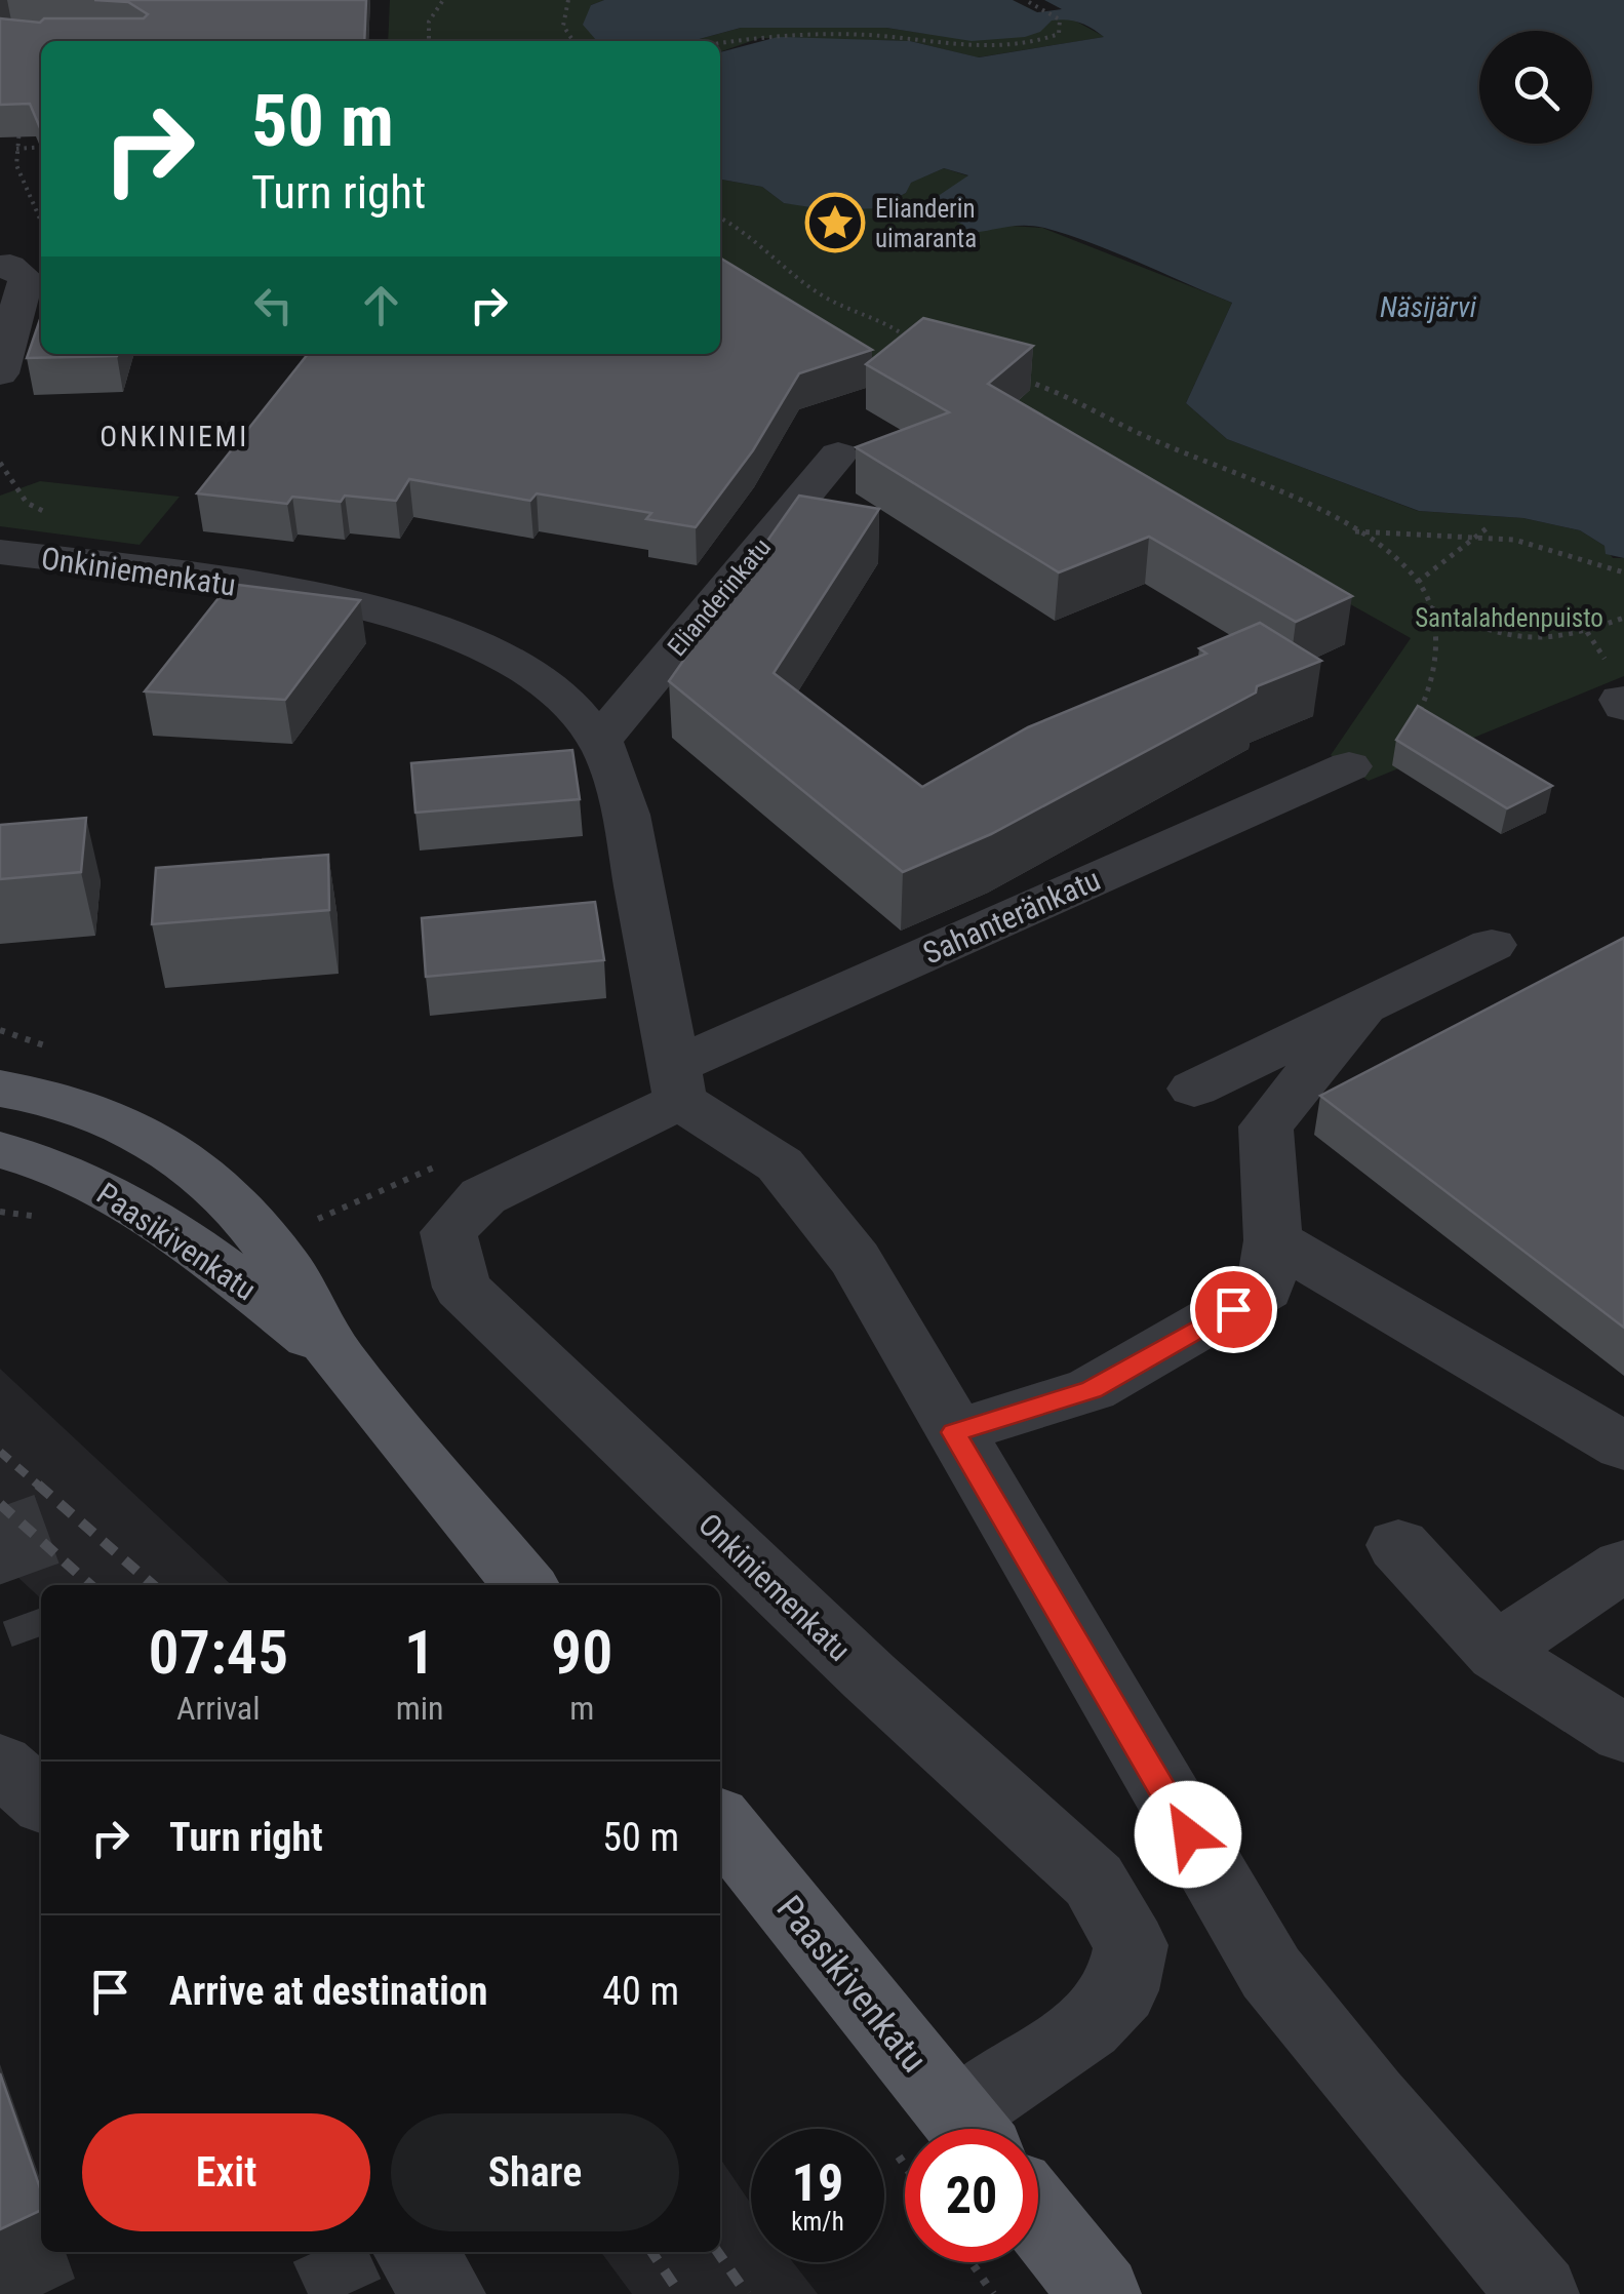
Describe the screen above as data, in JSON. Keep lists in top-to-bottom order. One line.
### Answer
{"streets":{"main road":["Paasikivenkatu"],"street":["Onkiniemenkatu","Elianderinkatu","Sahanteränkatu"]},"crossings":[["Onkiniemenkatu","Elianderinkatu"],["Onkiniemenkatu","Sahanteränkatu"]],"districts":["ONKINIEMI"],"water":["Näsijärvi"],"parks":["Santalahdenpuisto"],"places":{"place":["Elianderin uimaranta"]},"page":{"turn":["50 m","Turn right"],"eta":["07:45","Arrival","1","min","90","m"],"list":[{"name":"Turn right","value":"50 m"},{"name":"Arrive at destination","value":"40 m"}],"buttons":["Exit","Share"],"speed":"19 km/h","limit":"20"}}
